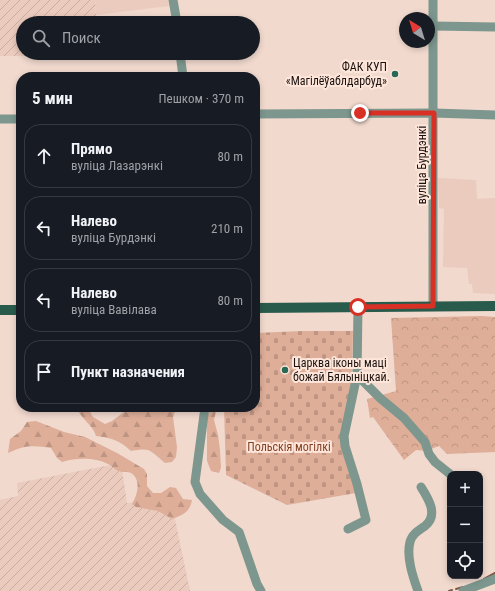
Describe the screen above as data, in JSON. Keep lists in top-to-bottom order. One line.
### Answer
{"streets":{"street":["вуліца Бурдэнкі"]},"parks":["Польскія могілкі"],"places":["ФАК КУП «Магілёўаблдарбуд»","Царква іконы маці божай Бялыніцкай."],"north":"top left","page":{"search":"Поиск","heading":["5 мин","Пешком · 370 m"],"list":[["Прямо","вуліца Лазарэнкі","80 m"],["Налево","вуліца Бурдэнкі","210 m"],["Налево","вуліца Вавілава","80 m"],"Пункт назначения"],"map_buttons":["+","−"]}}
